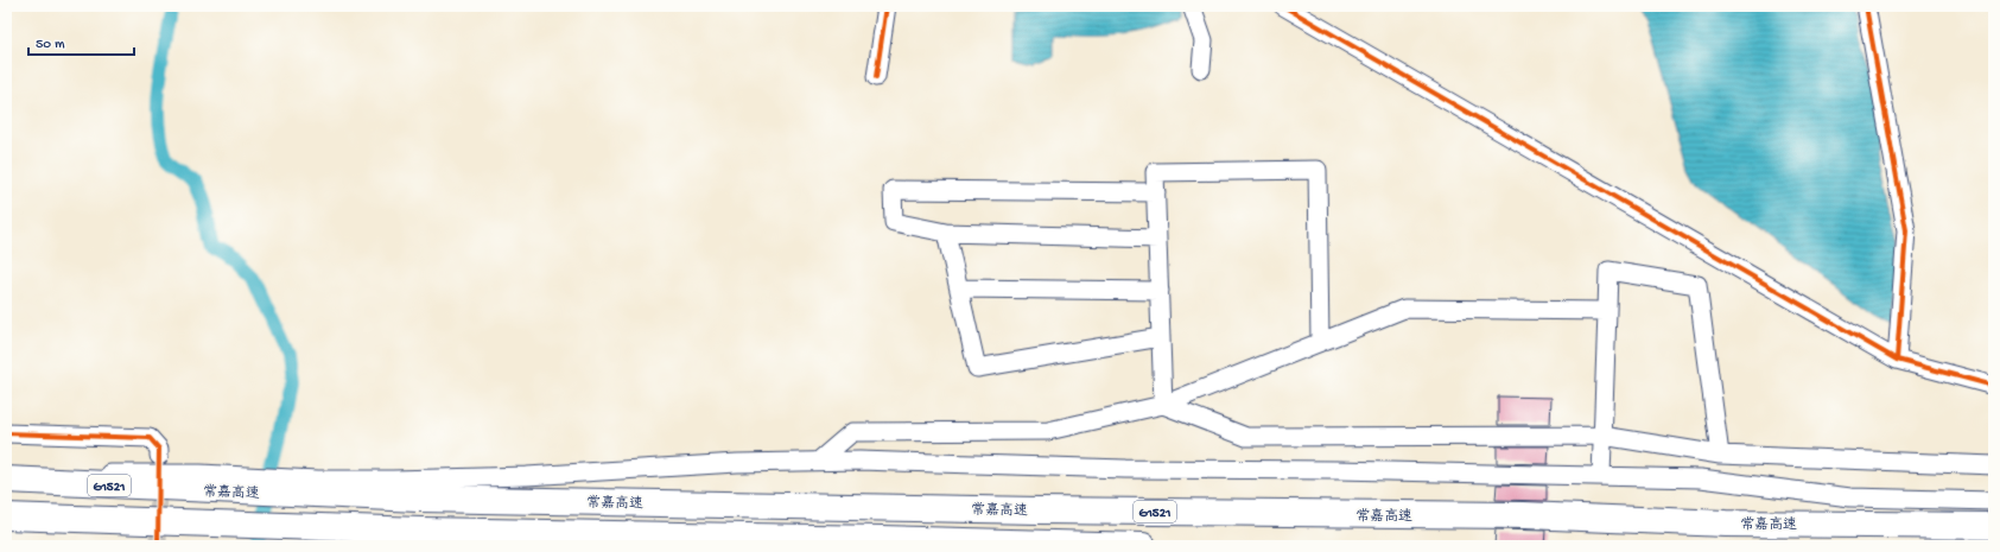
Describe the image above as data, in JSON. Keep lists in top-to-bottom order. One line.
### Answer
{"streets":{"highway":["G1521","常嘉高速"]},"scale_bar":"50 m"}
